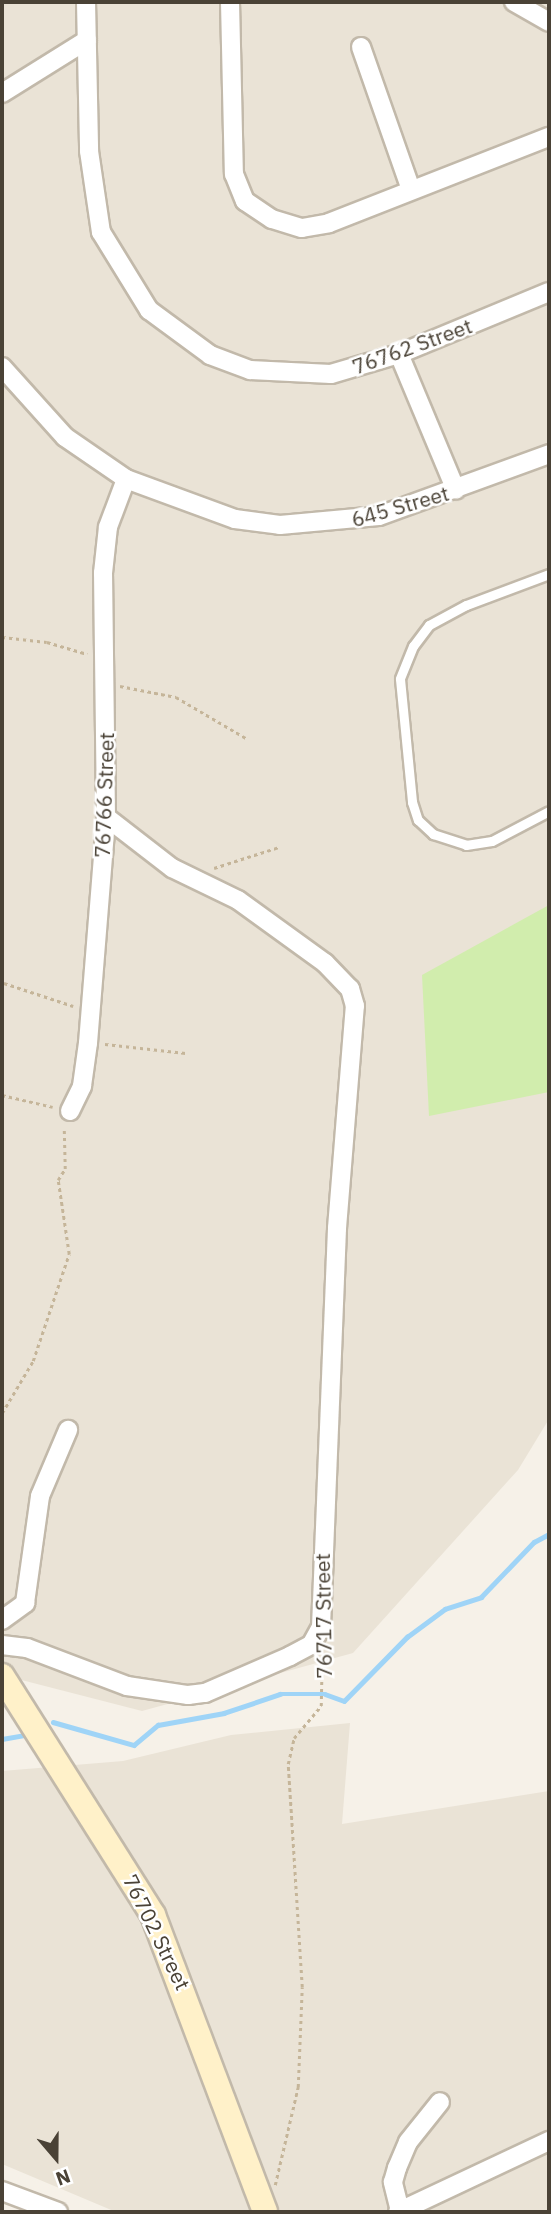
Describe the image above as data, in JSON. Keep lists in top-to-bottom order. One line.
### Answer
{"streets":{"street":["76762 Street","645 Street","76766 Street","76717 Street","76702 Street"]},"crossings":[["645 Street","76766 Street"],["76717 Street","76702 Street"]],"north":"bottom"}
